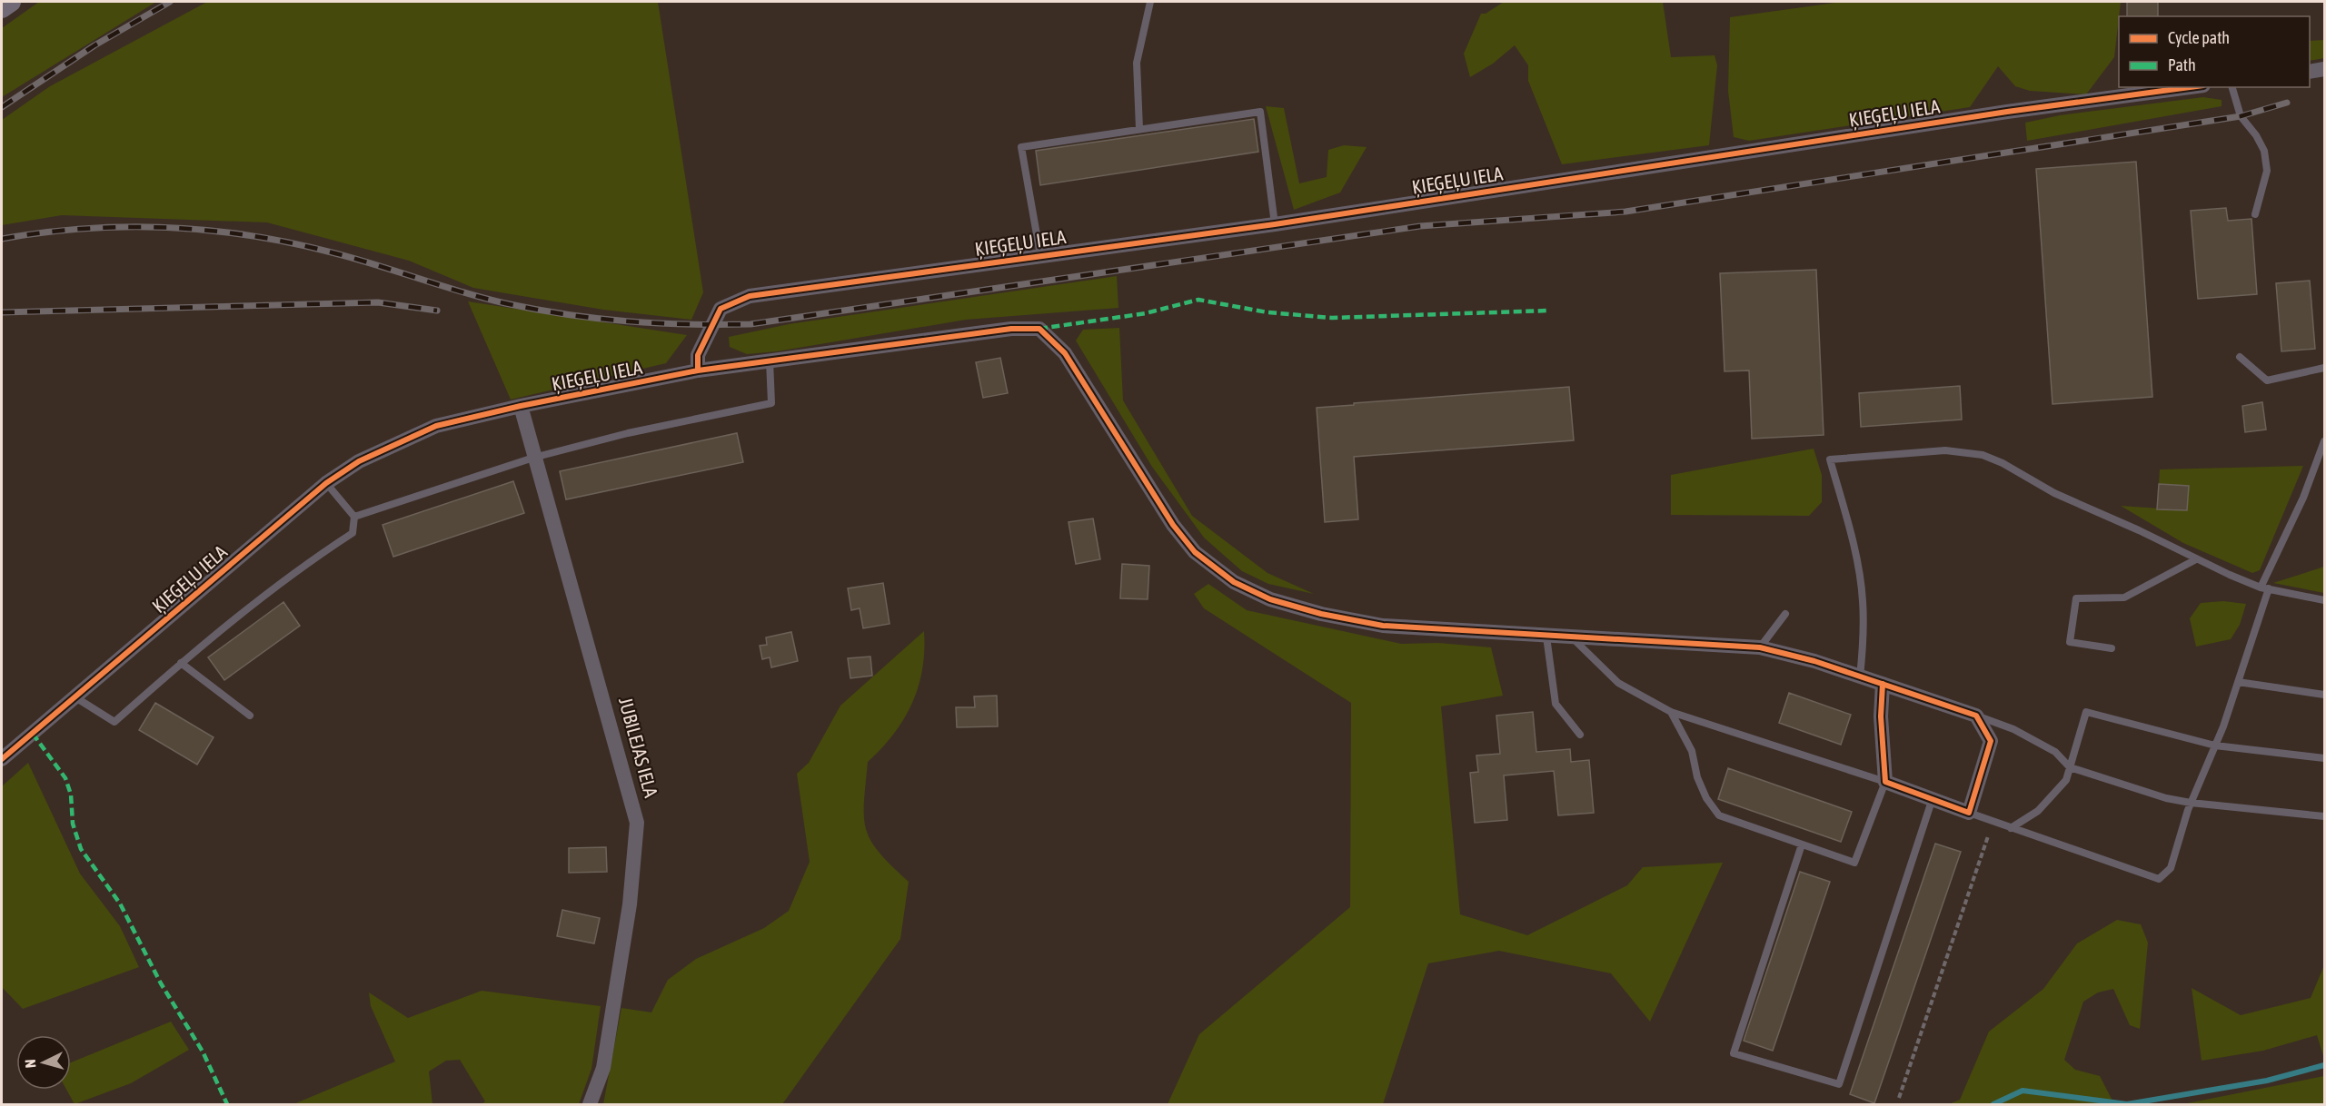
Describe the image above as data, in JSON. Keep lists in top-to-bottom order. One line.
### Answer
{"streets":{"street":["ĶIEĢEĻU IELA","JUBILEJAS IELA"]},"crossings":[["ĶIEĢEĻU IELA","JUBILEJAS IELA"]],"legend":["Cycle path","Path"],"north":"left"}
